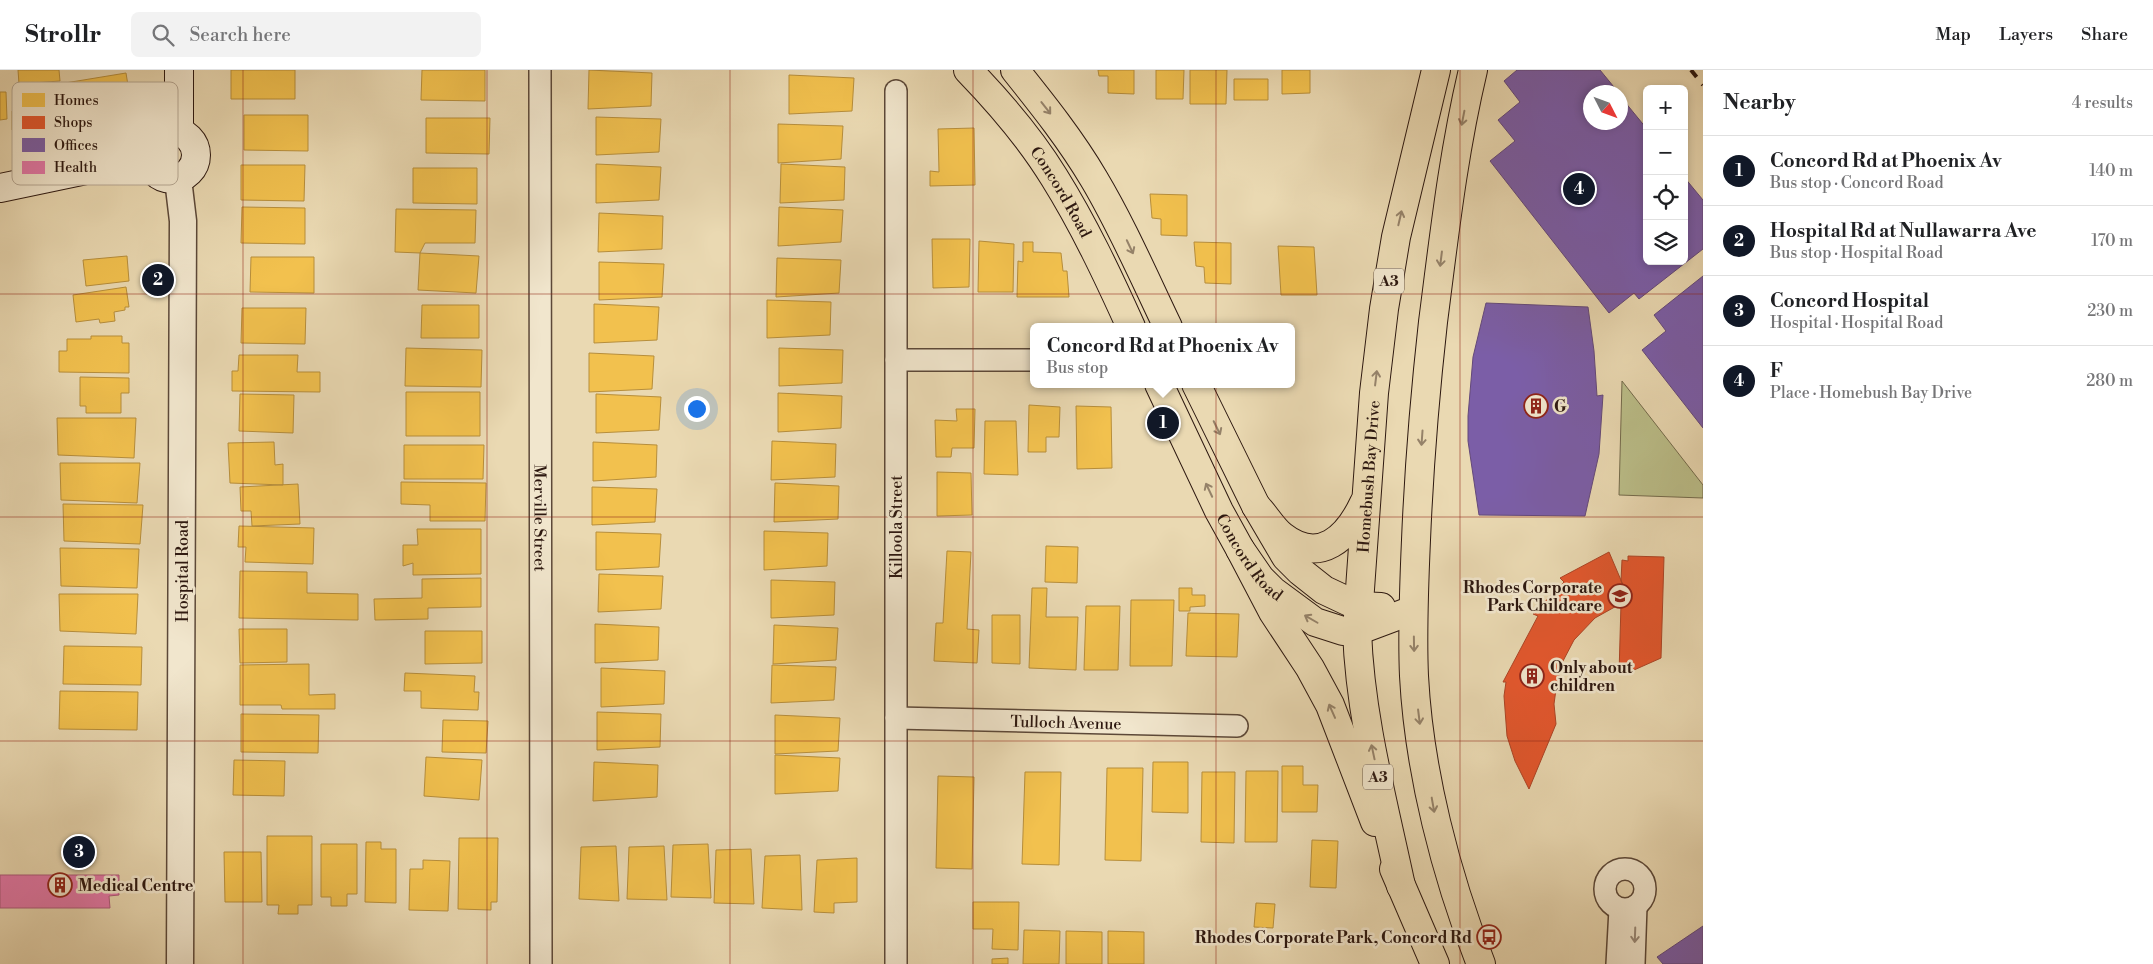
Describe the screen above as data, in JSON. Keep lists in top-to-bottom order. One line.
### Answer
{"streets":{"main road":["Concord Road","A3","Homebush Bay Drive"],"street":["Merville Street","Killoola Street","Hospital Road","Tulloch Avenue"]},"crossings":[["Concord Road","Homebush Bay Drive"],["A3","Homebush Bay Drive"],["Killoola Street","Tulloch Avenue"]],"places":{"building":["G","Only about children","Medical Centre"],"school or university":["Rhodes Corporate Park Childcare"],"bus stop":["Rhodes Corporate Park, Concord Rd"]},"legend":["Homes","Shops","Offices","Health"],"north":"bottom right","page":{"header":"Strollr","search":"Search here","nav":["Map","Layers","Share"],"heading":["Nearby","4 results"],"map_buttons":["+","−"],"list":[{"mark":"1","name":"Concord Rd at Phoenix Av","note":"Bus stop · Concord Road","value":"140 m"},{"mark":"2","name":"Hospital Rd at Nullawarra Ave","note":"Bus stop · Hospital Road","value":"170 m"},{"mark":"3","name":"Concord Hospital","note":"Hospital · Hospital Road","value":"230 m"},{"mark":"4","name":"F","note":"Place · Homebush Bay Drive","value":"280 m"}],"pins":["4","2","1","3"],"popup":["Concord Rd at Phoenix Av","Bus stop"]}}
